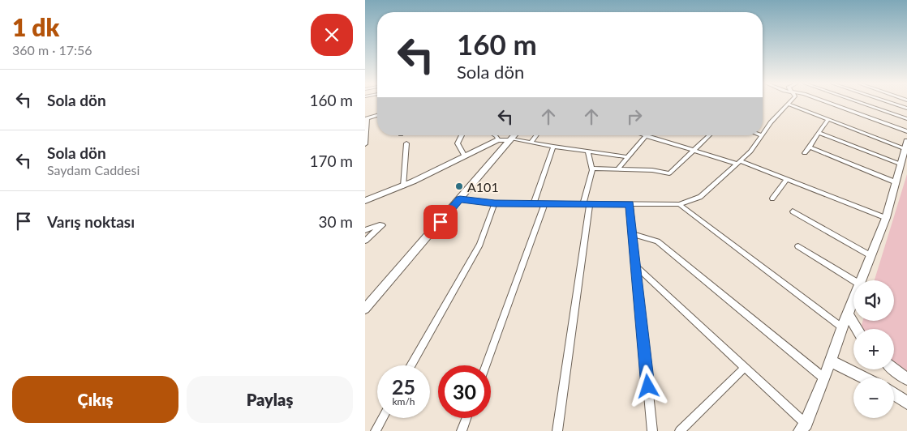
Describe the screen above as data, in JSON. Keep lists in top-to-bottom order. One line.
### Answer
{"places":["A101"],"page":{"heading":["1 dk","360 m · 17:56"],"turn":["160 m","Sola dön"],"list":[{"name":"Sola dön","value":"160 m"},{"name":"Sola dön","note":"Saydam Caddesi","value":"170 m"},{"name":"Varış noktası","value":"30 m"}],"map_buttons":["+","−"],"speed":"25 km/h","limit":"30","buttons":["Çıkış","Paylaş"]}}
